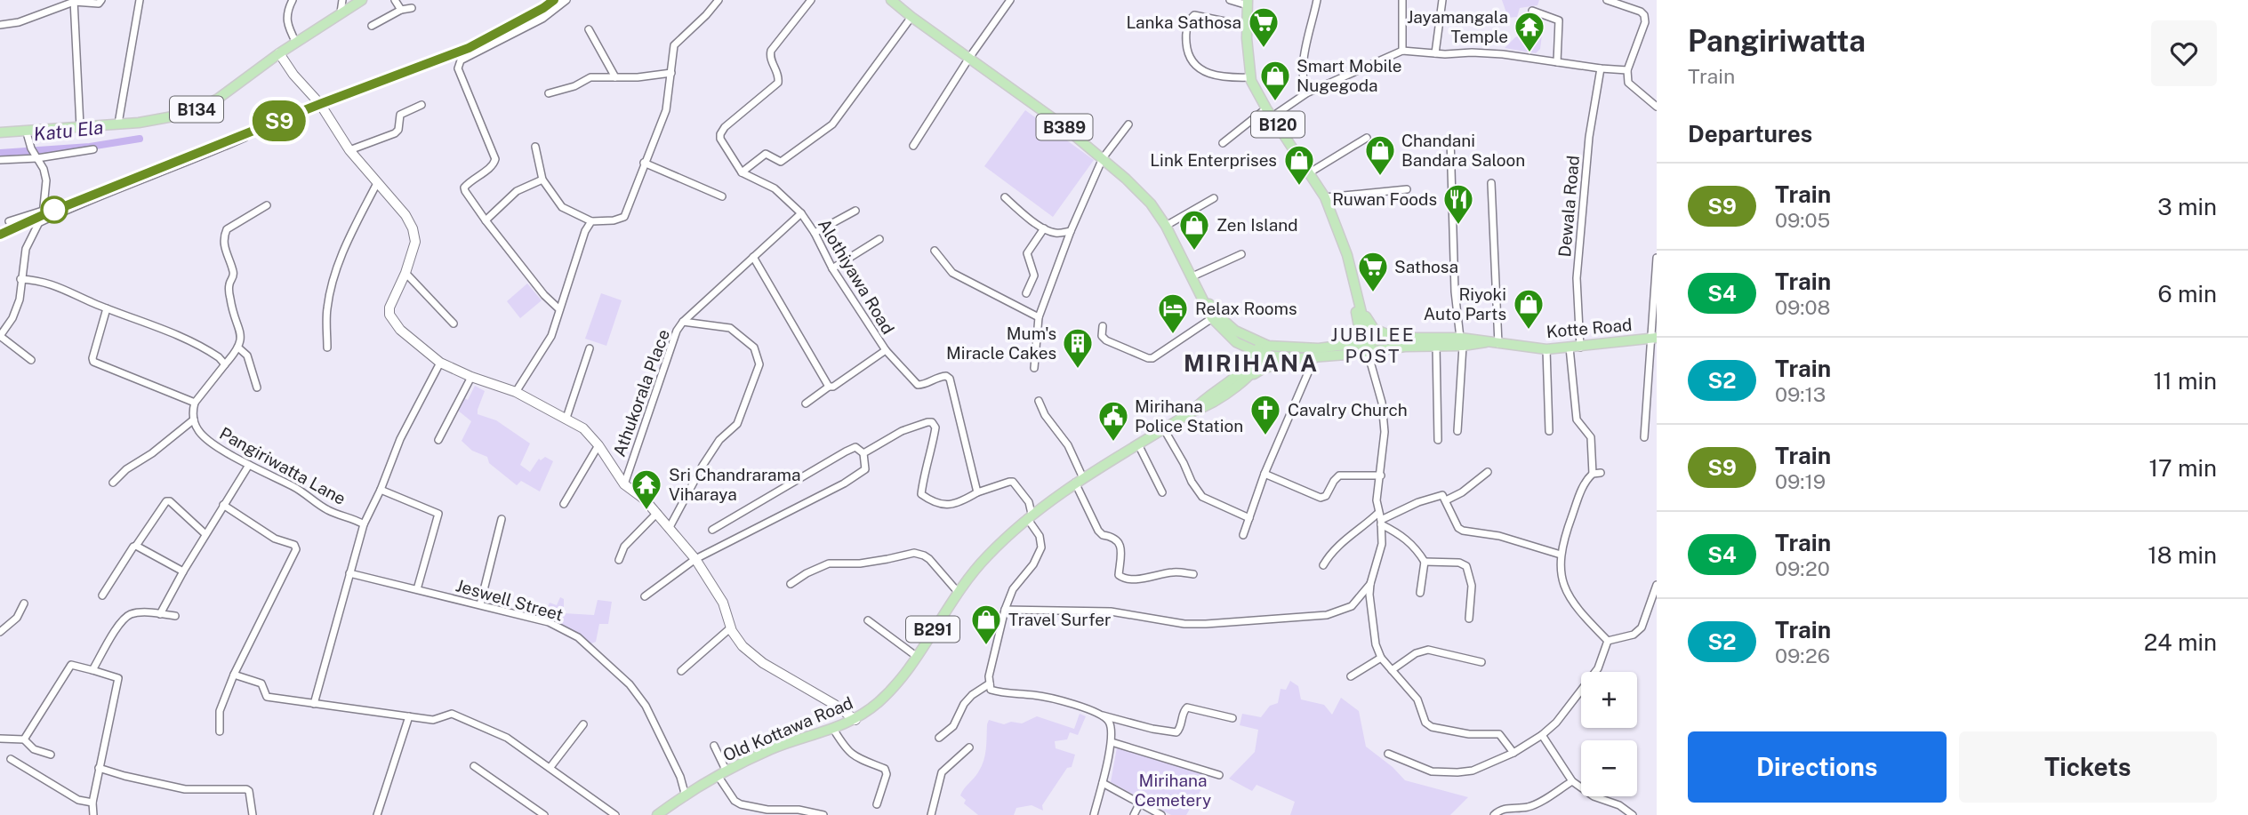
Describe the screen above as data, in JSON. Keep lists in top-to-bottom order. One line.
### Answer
{"streets":{"main road":["B134","B120","B389","Kotte Road","B291","Old Kottawa Road"],"street":["Dewala Road","Alothiyawa Road","Athukorala Place","Pangiriwatta Lane","Jeswell Street"]},"crossings":[["B120","Kotte Road"],["B389","Old Kottawa Road"],["Dewala Road","Kotte Road"],["Alothiyawa Road","Athukorala Place"],["Jeswell Street","Old Kottawa Road"]],"districts":["JUBILEE POST","MIRIHANA"],"water":["Katu Ela"],"parks":["Mirihana Cemetery"],"places":{"supermarket":["Lanka Sathosa","Sathosa"],"temple":["Jayamangala Temple","Sri Chandrarama Viharaya"],"shop":["Smart Mobile Nugegoda","Chandani Bandara Saloon","Link Enterprises","Zen Island","Riyoki Auto Parts","Travel Surfer"],"restaurant":["Ruwan Foods"],"hotel":["Relax Rooms"],"building":["Mum's Miracle Cakes"],"church":["Cavalry Church"],"public building":["Mirihana Police Station"]},"page":{"on_map":"S9","heading":[["Pangiriwatta","Train"],"Departures"],"list":[{"mark":"S9","name":"Train","note":"09:05","value":"3 min"},{"mark":"S4","name":"Train","note":"09:08","value":"6 min"},{"mark":"S2","name":"Train","note":"09:13","value":"11 min"},{"mark":"S9","name":"Train","note":"09:19","value":"17 min"},{"mark":"S4","name":"Train","note":"09:20","value":"18 min"},{"mark":"S2","name":"Train","note":"09:26","value":"24 min"}],"map_buttons":["+","−"],"buttons":["Directions","Tickets"]}}
